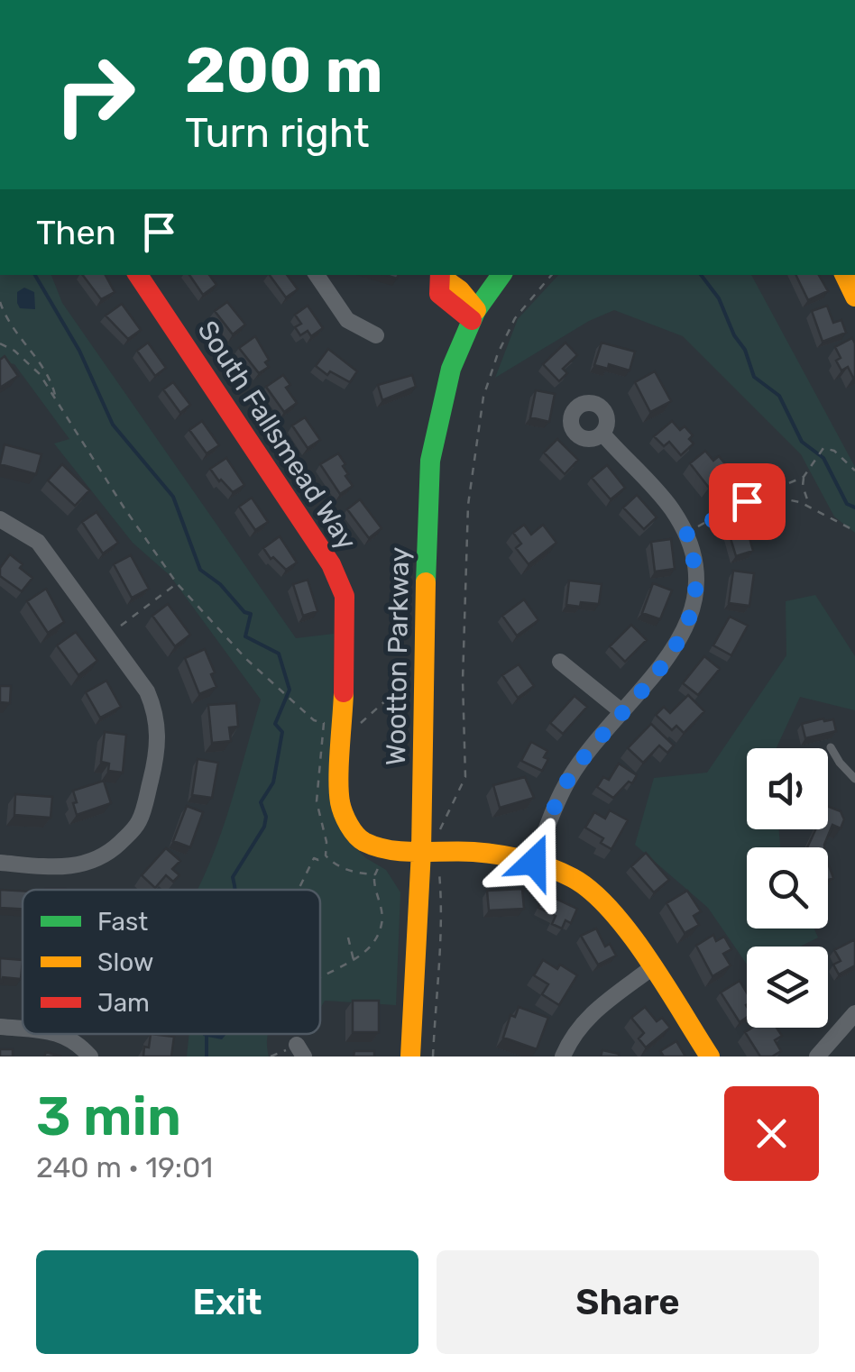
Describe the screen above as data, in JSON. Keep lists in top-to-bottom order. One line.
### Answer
{"streets":{"street":["South Fallsmead Way","Wootton Parkway"]},"crossings":[["South Fallsmead Way","Wootton Parkway"]],"legend":["Fast","Slow","Jam"],"page":{"turn":["200 m","Turn right"],"then":"Then","heading":["3 min","240 m · 19:01"],"buttons":["Exit","Share"]}}
